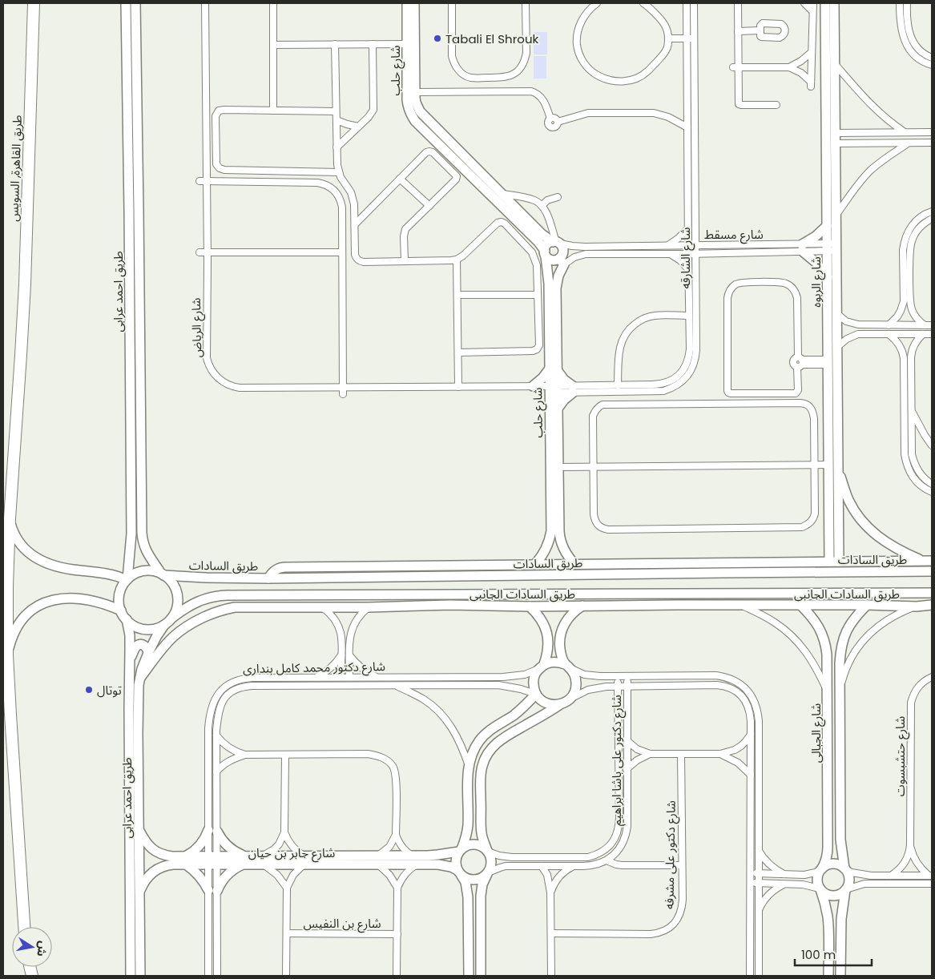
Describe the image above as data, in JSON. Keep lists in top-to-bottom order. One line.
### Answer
{"streets":{"highway":["طريق القاهرة, السويس"],"street":["شارع حلب","شارع مسقط","شارع الشارقه","شارع الربوه","طريق احمد عرابى","شارع الرياض","طريق السادات","طريق السادات الجانبى","شارع دكتور محمد كامل بندارى","شارع الجبالى","شارع حتشبسوت","شارع دكتور على باشا ابراهيم","شارع جابر بن حيان","شارع دكتور على مشرفه","شارع بن النفيس"]},"crossings":[["شارع حلب","شارع مسقط"],["شارع حلب","شارع الشارقه"],["شارع حلب","شارع الرياض"],["شارع مسقط","شارع الشارقه"],["شارع مسقط","شارع الربوه"],["شارع الشارقه","شارع الرياض"],["طريق احمد عرابى","طريق السادات"],["طريق احمد عرابى","طريق السادات الجانبى"],["طريق احمد عرابى","شارع جابر بن حيان"],["طريق السادات الجانبى","شارع الجبالى"],["شارع دكتور محمد كامل بندارى","شارع جابر بن حيان"],["شارع دكتور على باشا ابراهيم","شارع جابر بن حيان"]],"places":["Tabali El Shrouk","توتال"],"scale_bar":"100 m","north":"right"}
